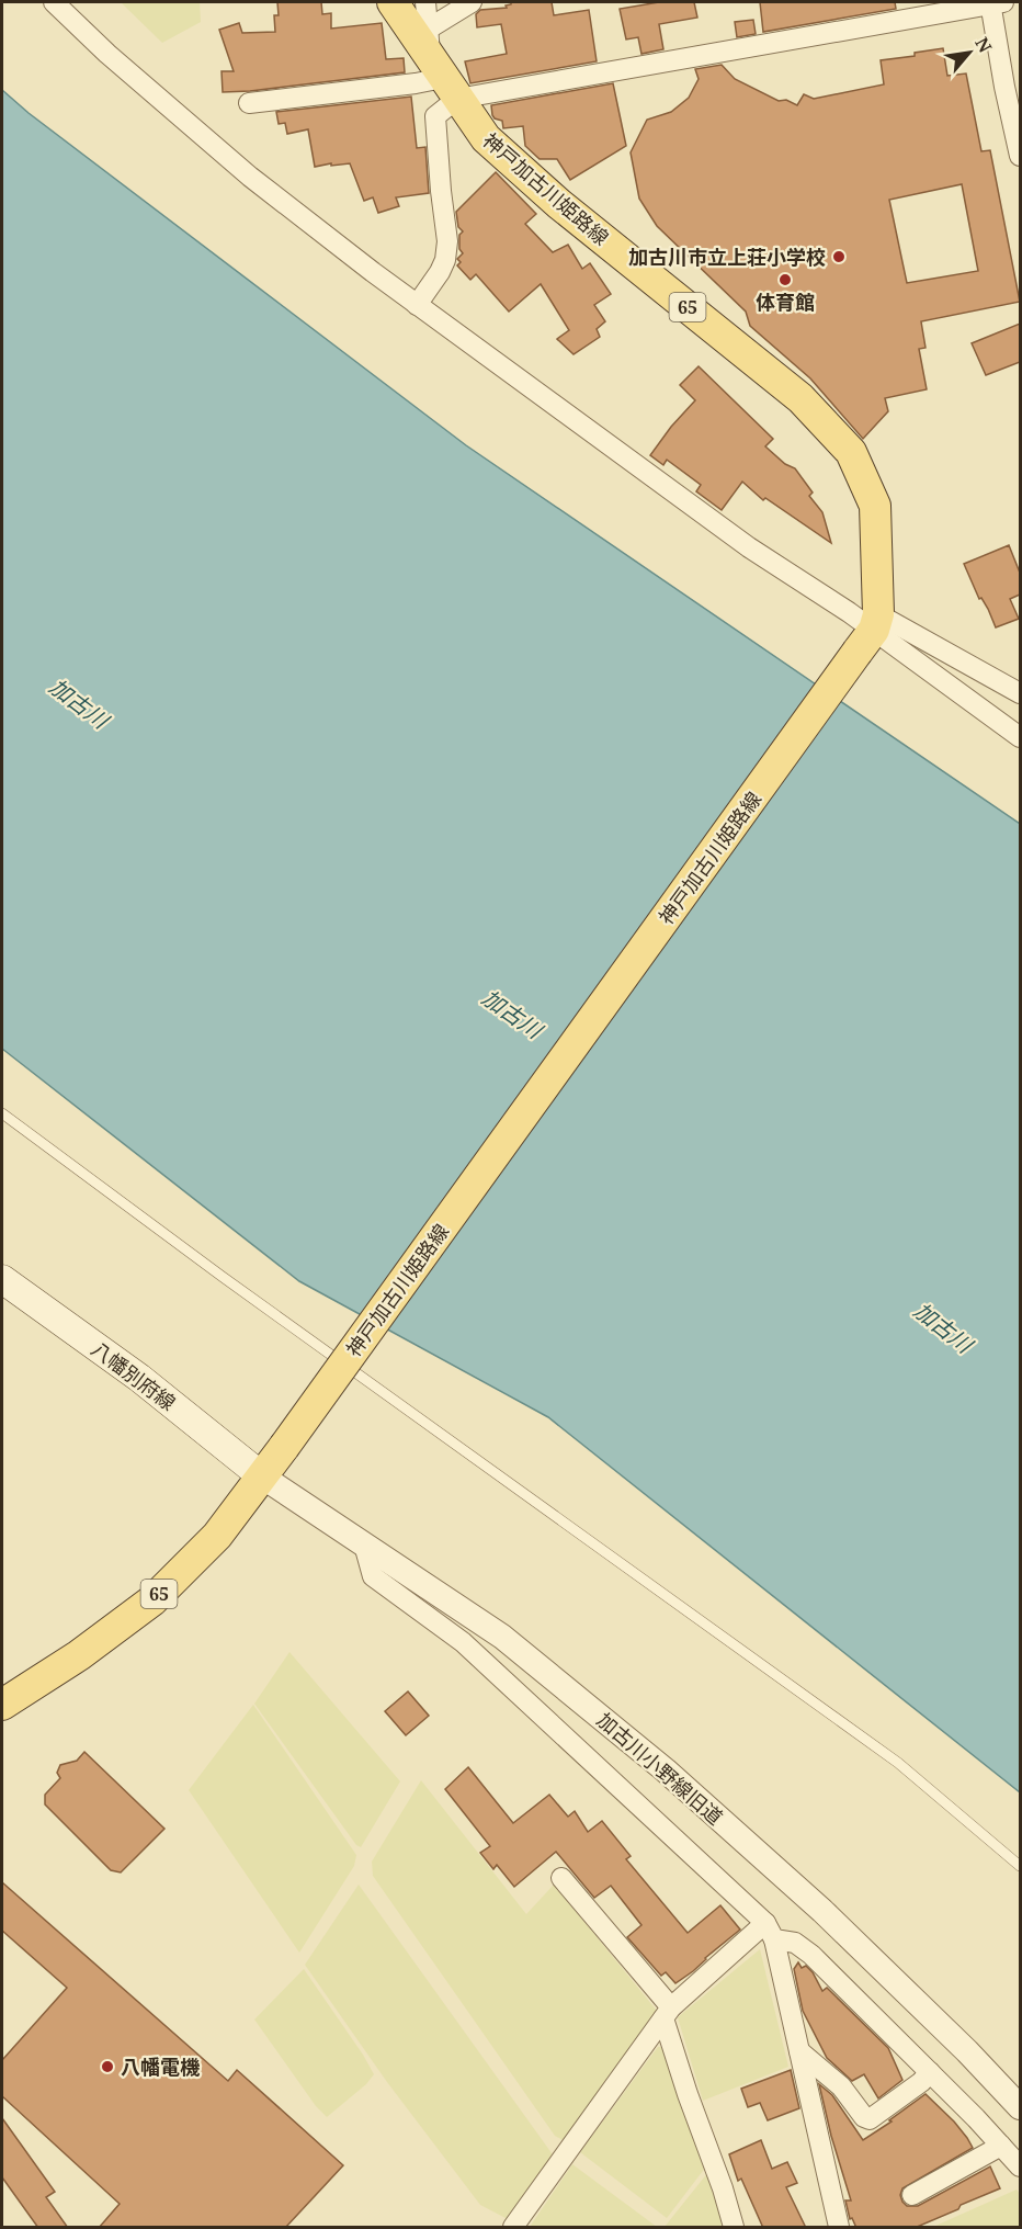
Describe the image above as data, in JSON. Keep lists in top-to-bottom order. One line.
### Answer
{"streets":{"main road":["神戸加古川姫路線","65","八幡別府線"],"street":["加古川小野線旧道"]},"crossings":[["神戸加古川姫路線","八幡別府線"],["神戸加古川姫路線","加古川小野線旧道"],["八幡別府線","加古川小野線旧道"]],"water":["加古川"],"places":["加古川市立上荘小学校","体育館","八幡電機"],"north":"top right"}
